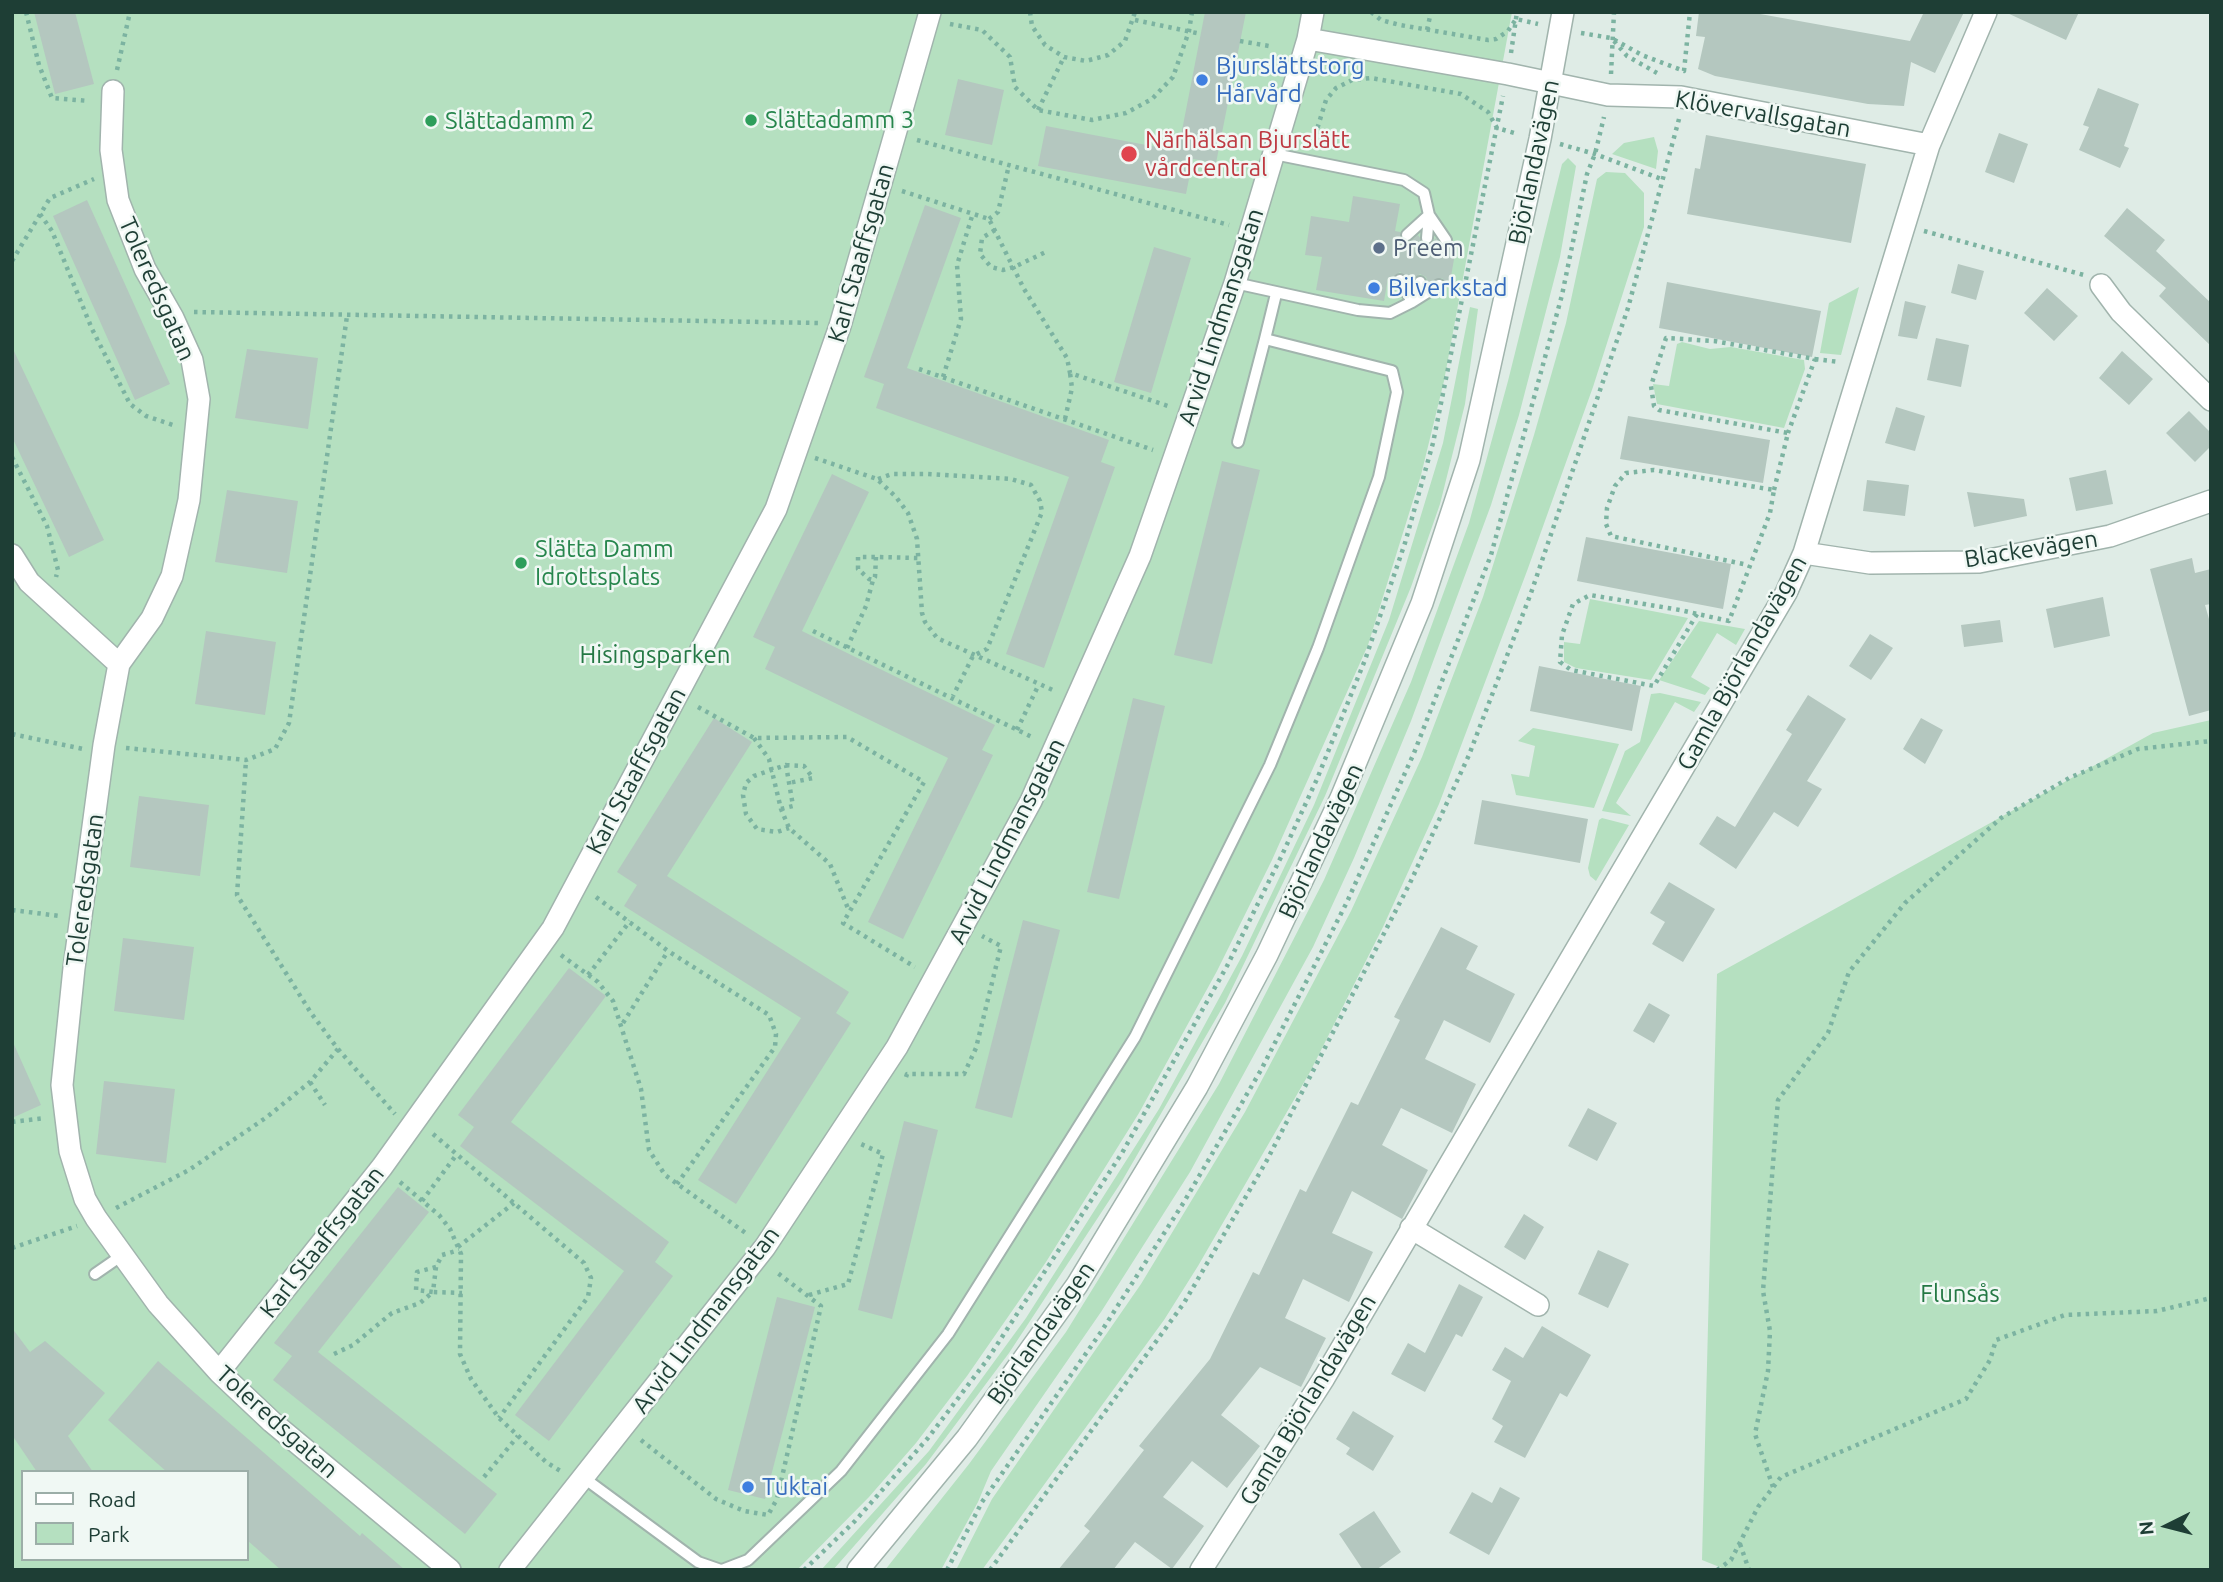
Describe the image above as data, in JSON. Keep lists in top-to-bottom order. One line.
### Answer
{"streets":{"street":["Klövervallsgatan","Björlandavägen","Karl Staaffsgatan","Toleredsgatan","Arvid Lindmansgatan","Blackevägen","Gamla Björlandavägen"]},"crossings":[["Klövervallsgatan","Björlandavägen"],["Klövervallsgatan","Arvid Lindmansgatan"],["Klövervallsgatan","Gamla Björlandavägen"],["Karl Staaffsgatan","Toleredsgatan"],["Blackevägen","Gamla Björlandavägen"]],"parks":["Hisingsparken","Flunsås"],"places":["Bjurslättstorg Hårvård","Slättadamm 3","Slättadamm 2","Närhälsan Bjurslätt vårdcentral","Preem","Bilverkstad","Slätta Damm Idrottsplats","Tuktai"],"legend":["Road","Park"],"north":"left"}
